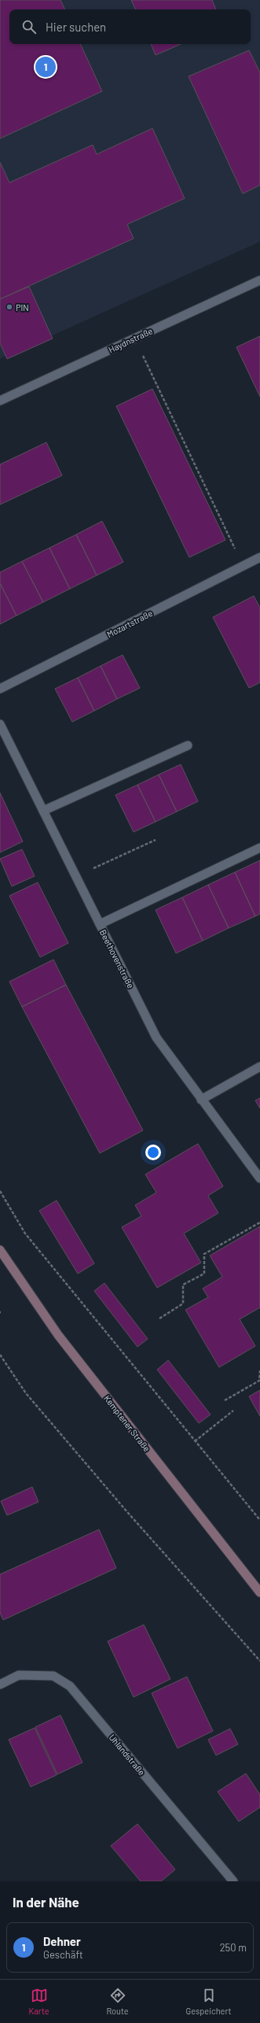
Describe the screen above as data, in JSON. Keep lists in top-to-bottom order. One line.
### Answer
{"streets":{"main road":["Kemptener Straße"],"street":["Haydnstraße","Mozartstraße","Beethovenstraße","Uhlandstraße"]},"places":["PIN"],"page":{"search":"Hier suchen","pins":"1","heading":"In der Nähe","list":[{"mark":"1","name":"Dehner","note":"Geschäft","value":"250 m"}],"nav":["Karte","Route","Gespeichert"]}}
